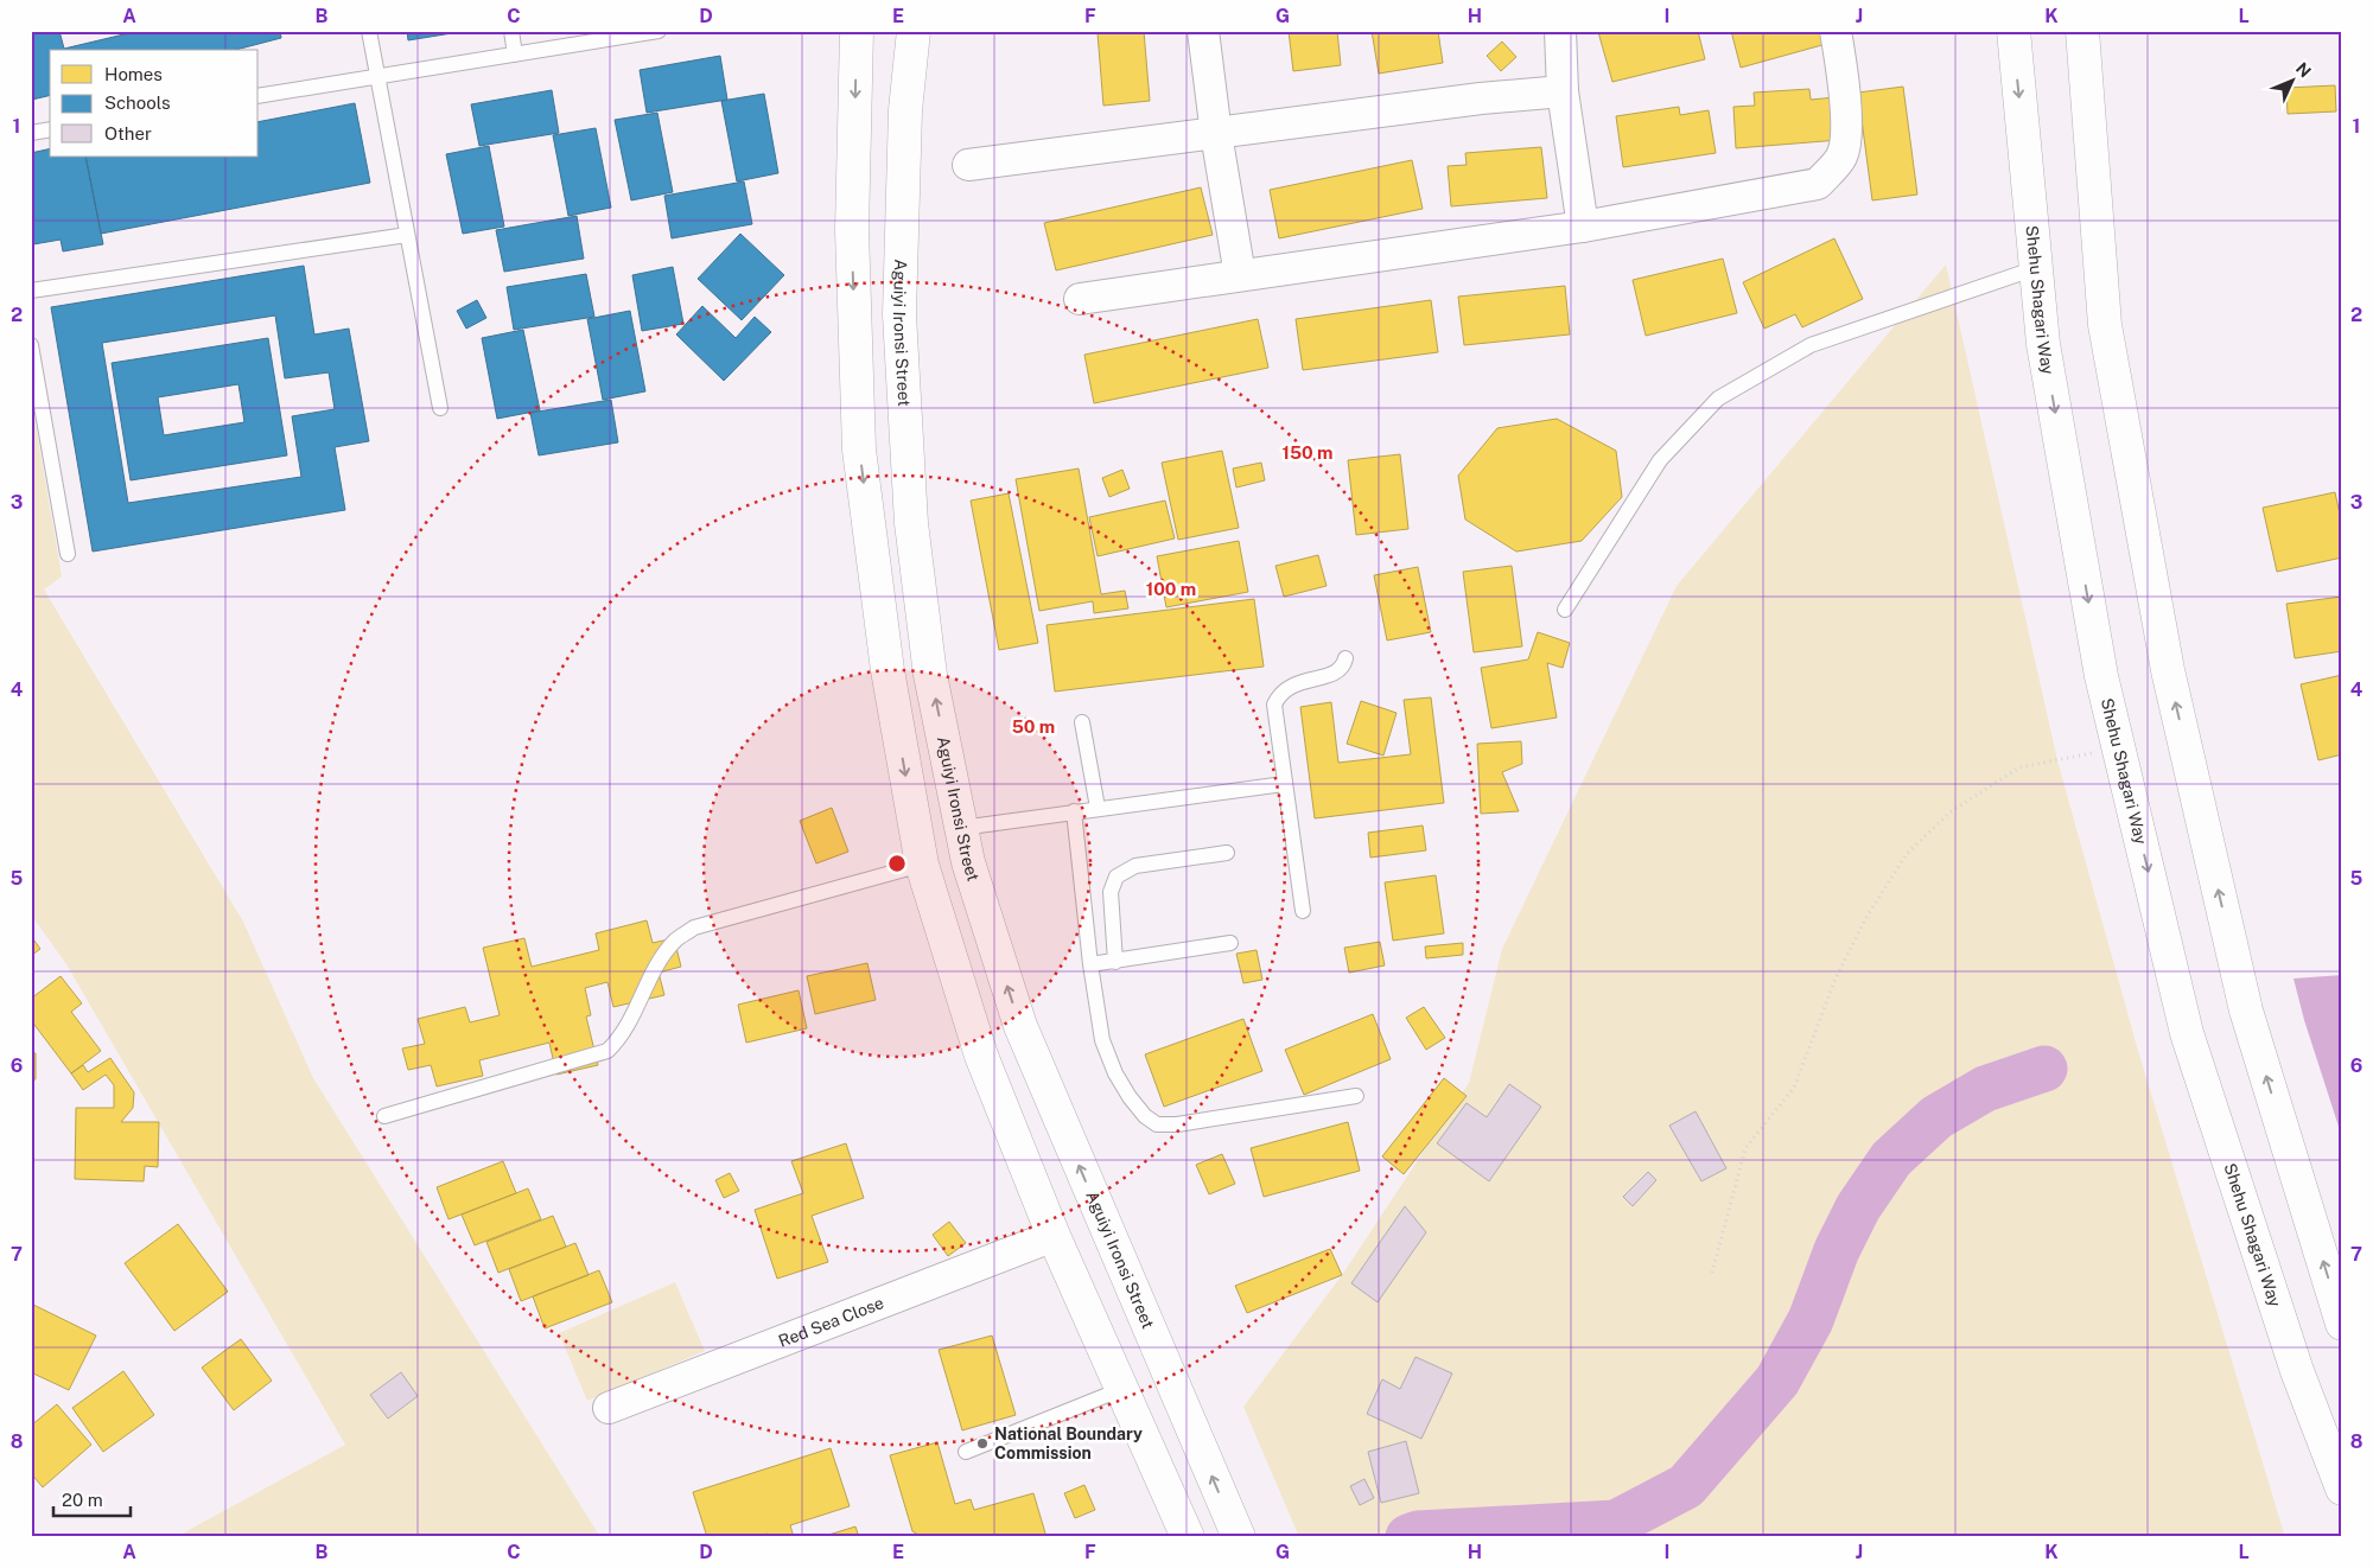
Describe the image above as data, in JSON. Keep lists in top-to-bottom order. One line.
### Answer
{"streets":{"main road":["Shehu Shagari Way","Aguiyi Ironsi Street"],"street":["Red Sea Close"]},"places":["National Boundary Commission"],"legend":["Homes","Schools","Other"],"scale_bar":"20 m","north":"top right","grid":{"columns":["A","B","C","D","E","F","G","H","I","J","K","L"],"rows":["1","2","3","4","5","6","7","8"]},"rings":["150 m","100 m","50 m"]}
